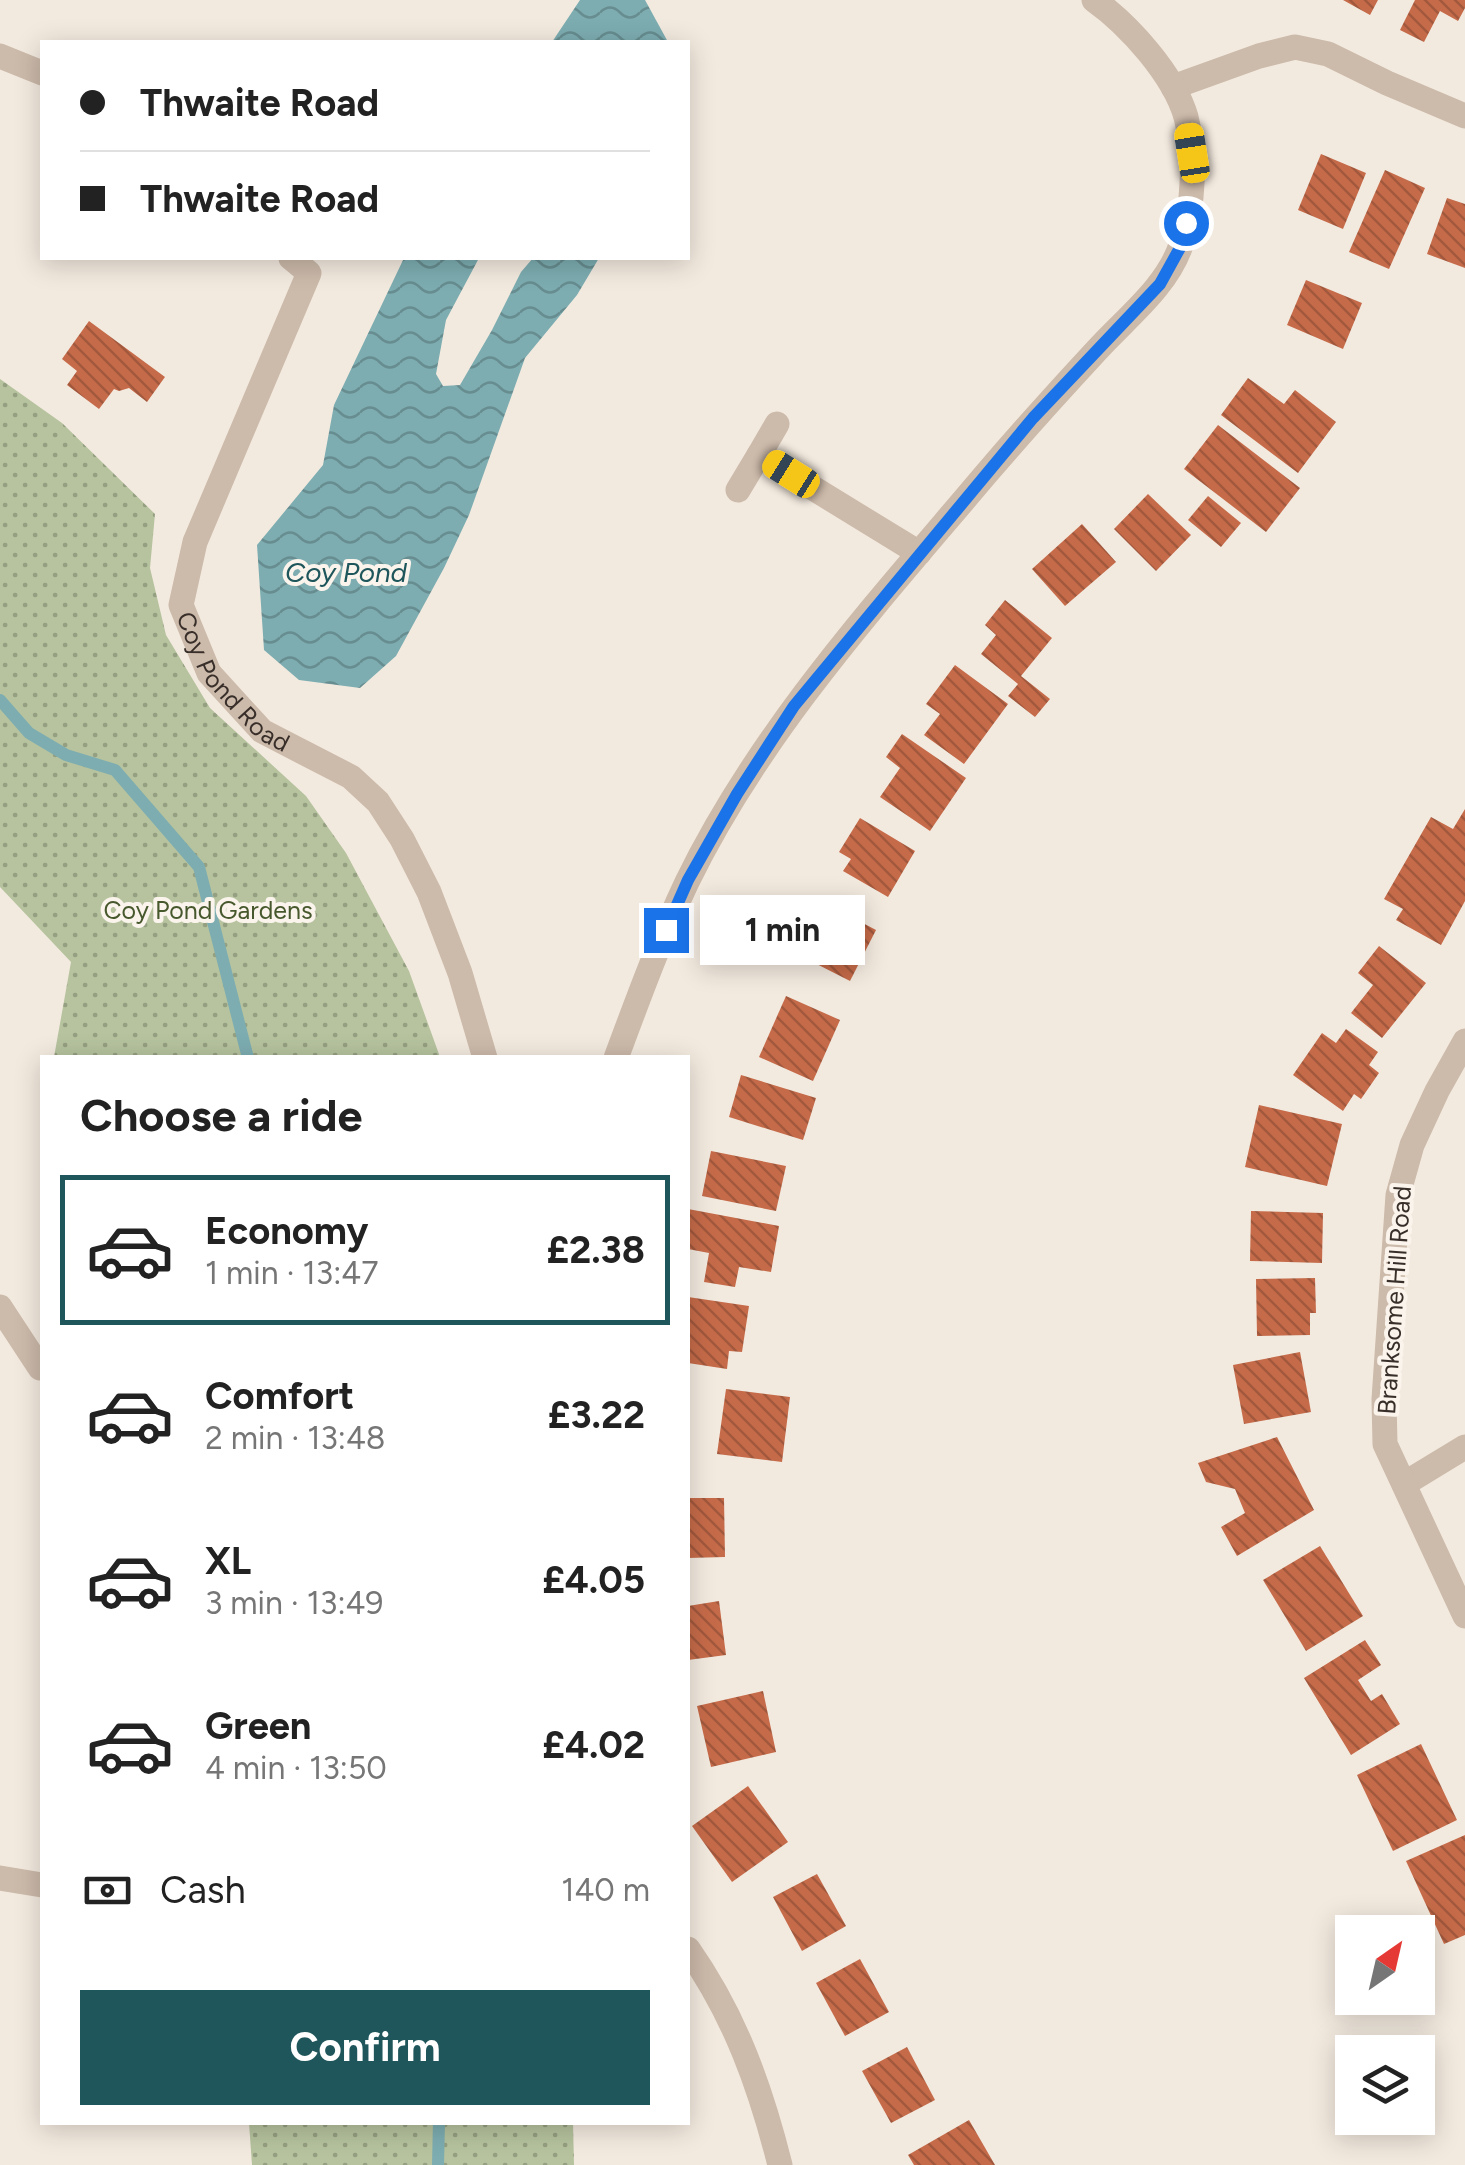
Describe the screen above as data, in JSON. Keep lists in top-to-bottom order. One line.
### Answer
{"streets":{"street":["Coy Pond Road","Branksome Hill Road"]},"water":["Coy Pond"],"parks":["Coy Pond Gardens"],"north":"top right","page":{"banner":["Thwaite Road","Thwaite Road"],"bubble":"1 min","heading":"Choose a ride","list":[{"name":"Economy","note":"1 min · 13:47","value":"£2.38"},{"name":"Comfort","note":"2 min · 13:48","value":"£3.22"},{"name":"XL","note":"3 min · 13:49","value":"£4.05"},{"name":"Green","note":"4 min · 13:50","value":"£4.02"}],"pay":["Cash","140 m"],"buttons":"Confirm"}}
